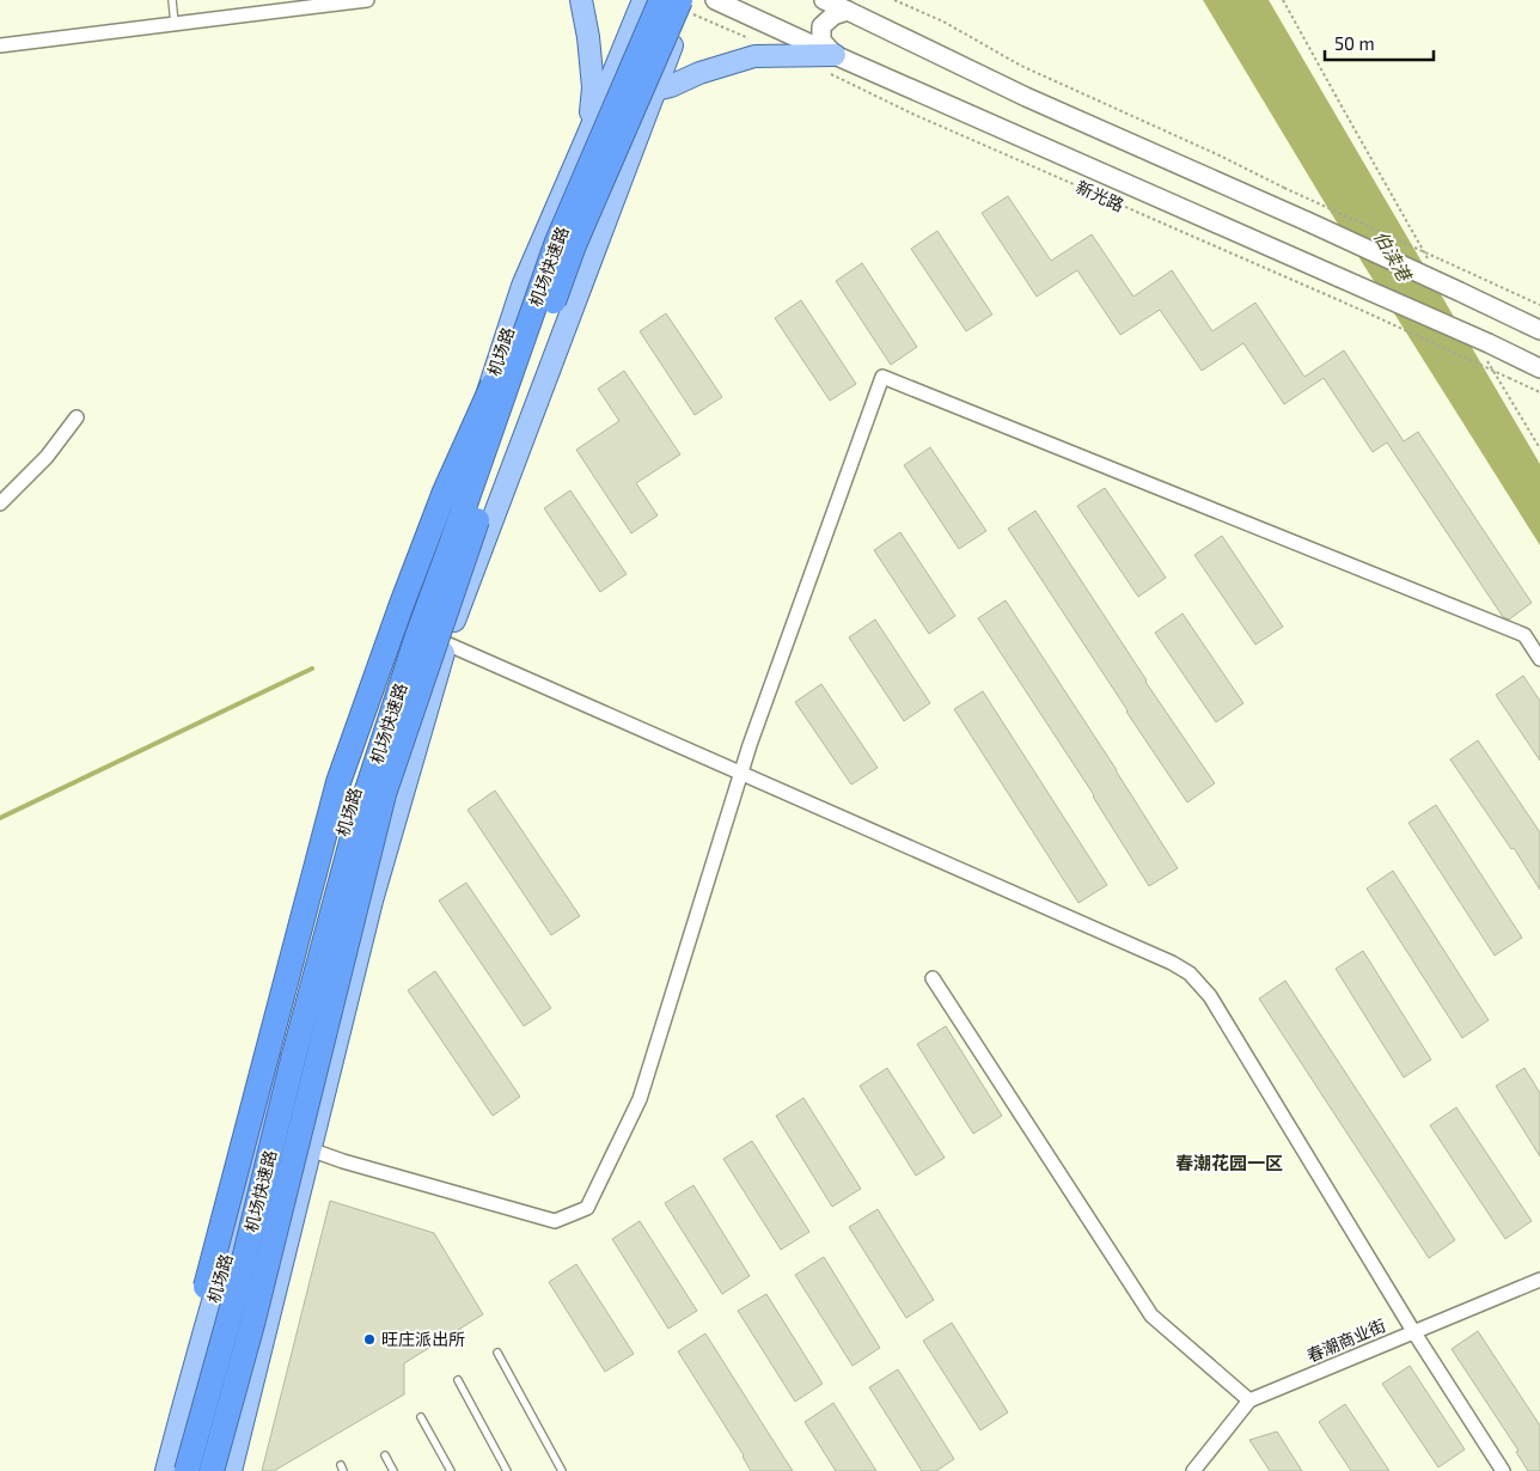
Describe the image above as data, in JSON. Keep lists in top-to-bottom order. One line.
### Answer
{"streets":{"highway":["机场快速路"],"main road":["新光路","机场路"],"street":["春潮商业街"]},"districts":["春潮花园一区"],"water":["伯渎港"],"places":["旺庄派出所"],"scale_bar":"50 m"}
